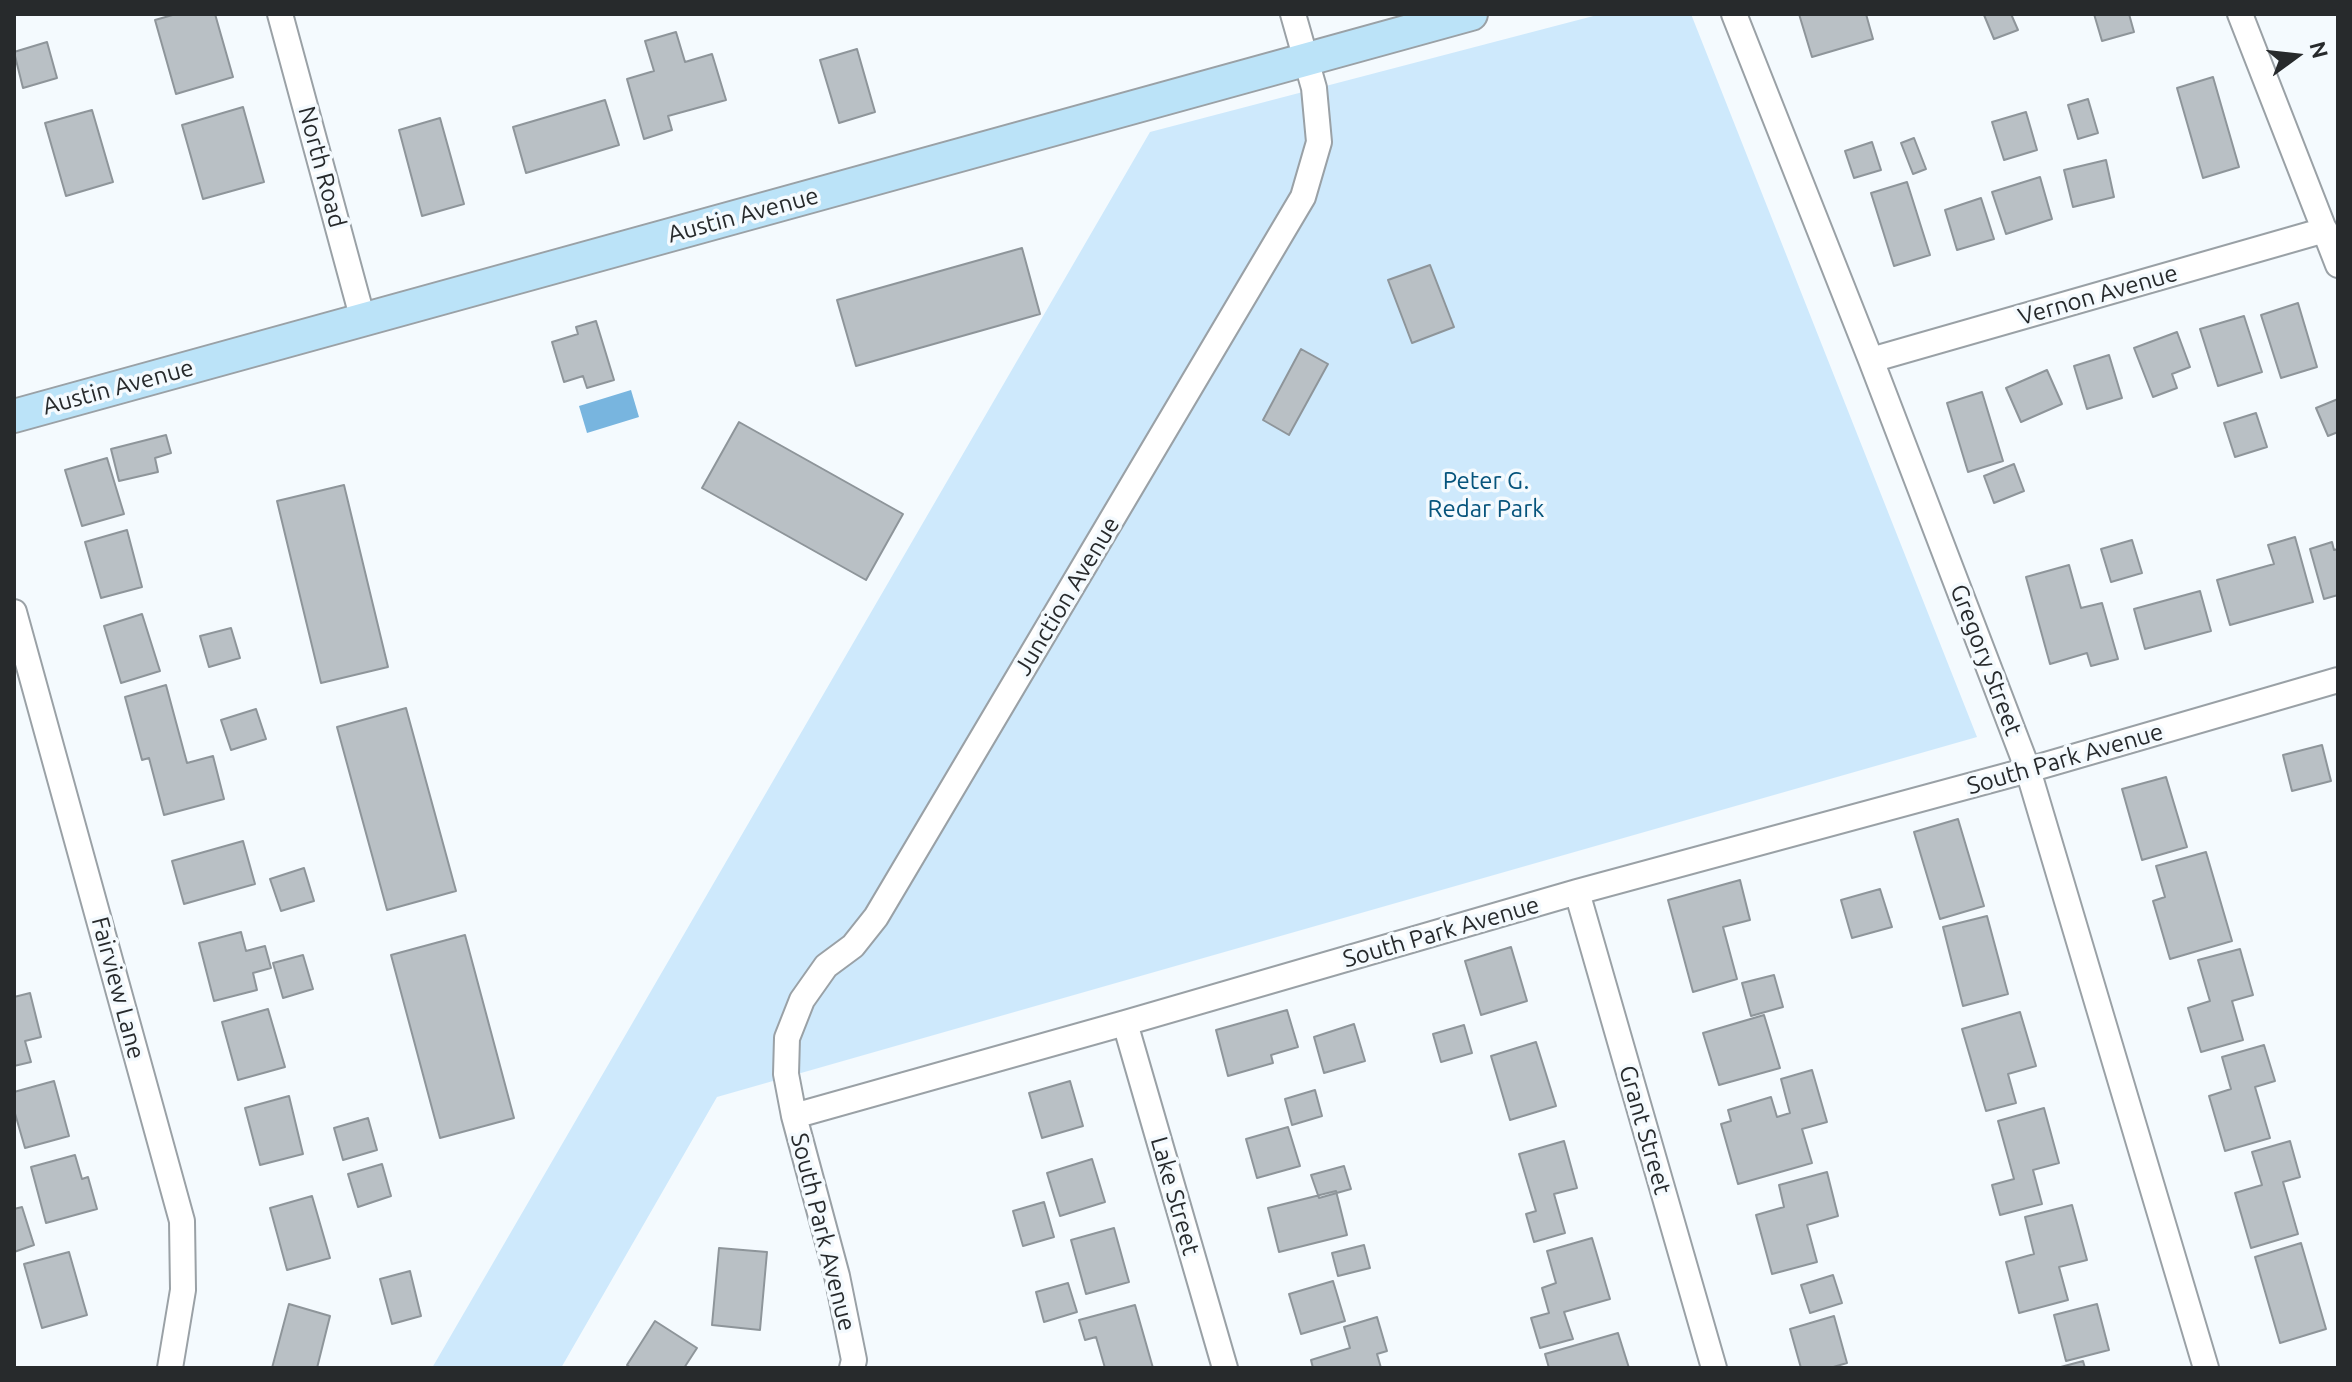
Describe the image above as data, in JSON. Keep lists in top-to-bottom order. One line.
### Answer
{"streets":{"street":["North Road","Austin Avenue","Vernon Avenue","Junction Avenue","Gregory Street","South Park Avenue","Fairview Lane","Grant Street","Lake Street"]},"crossings":[["North Road","Austin Avenue"],["Austin Avenue","Junction Avenue"],["Vernon Avenue","Gregory Street"],["Junction Avenue","South Park Avenue"],["Gregory Street","South Park Avenue"],["South Park Avenue","Grant Street"],["South Park Avenue","Lake Street"]],"parks":["Peter G. Redar Park"],"north":"right"}
